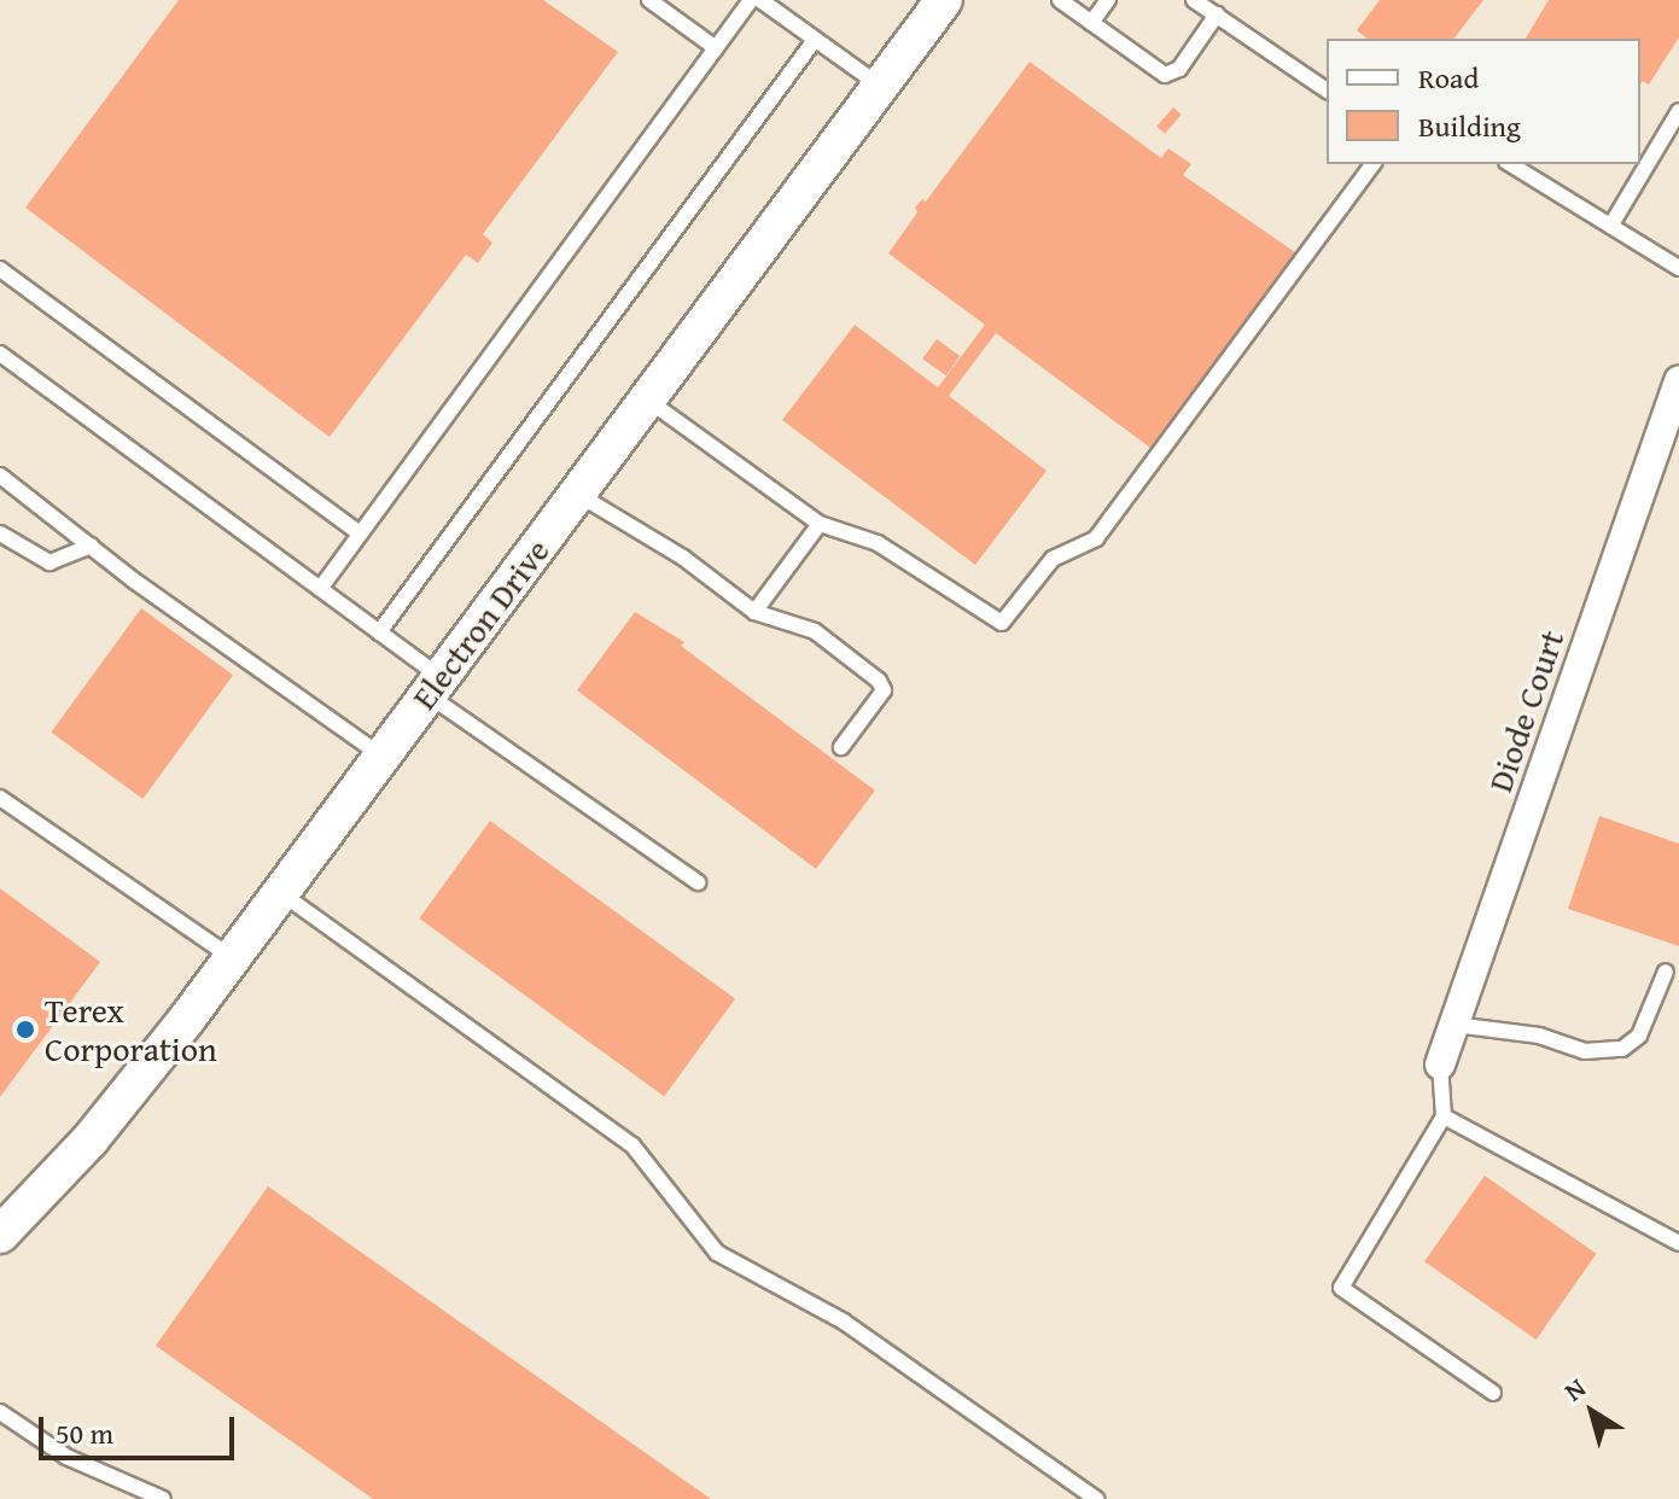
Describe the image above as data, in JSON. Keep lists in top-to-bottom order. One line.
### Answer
{"streets":{"street":["Electron Drive","Diode Court"]},"places":["Terex Corporation"],"legend":["Road","Building"],"scale_bar":"50 m","north":"top left"}
